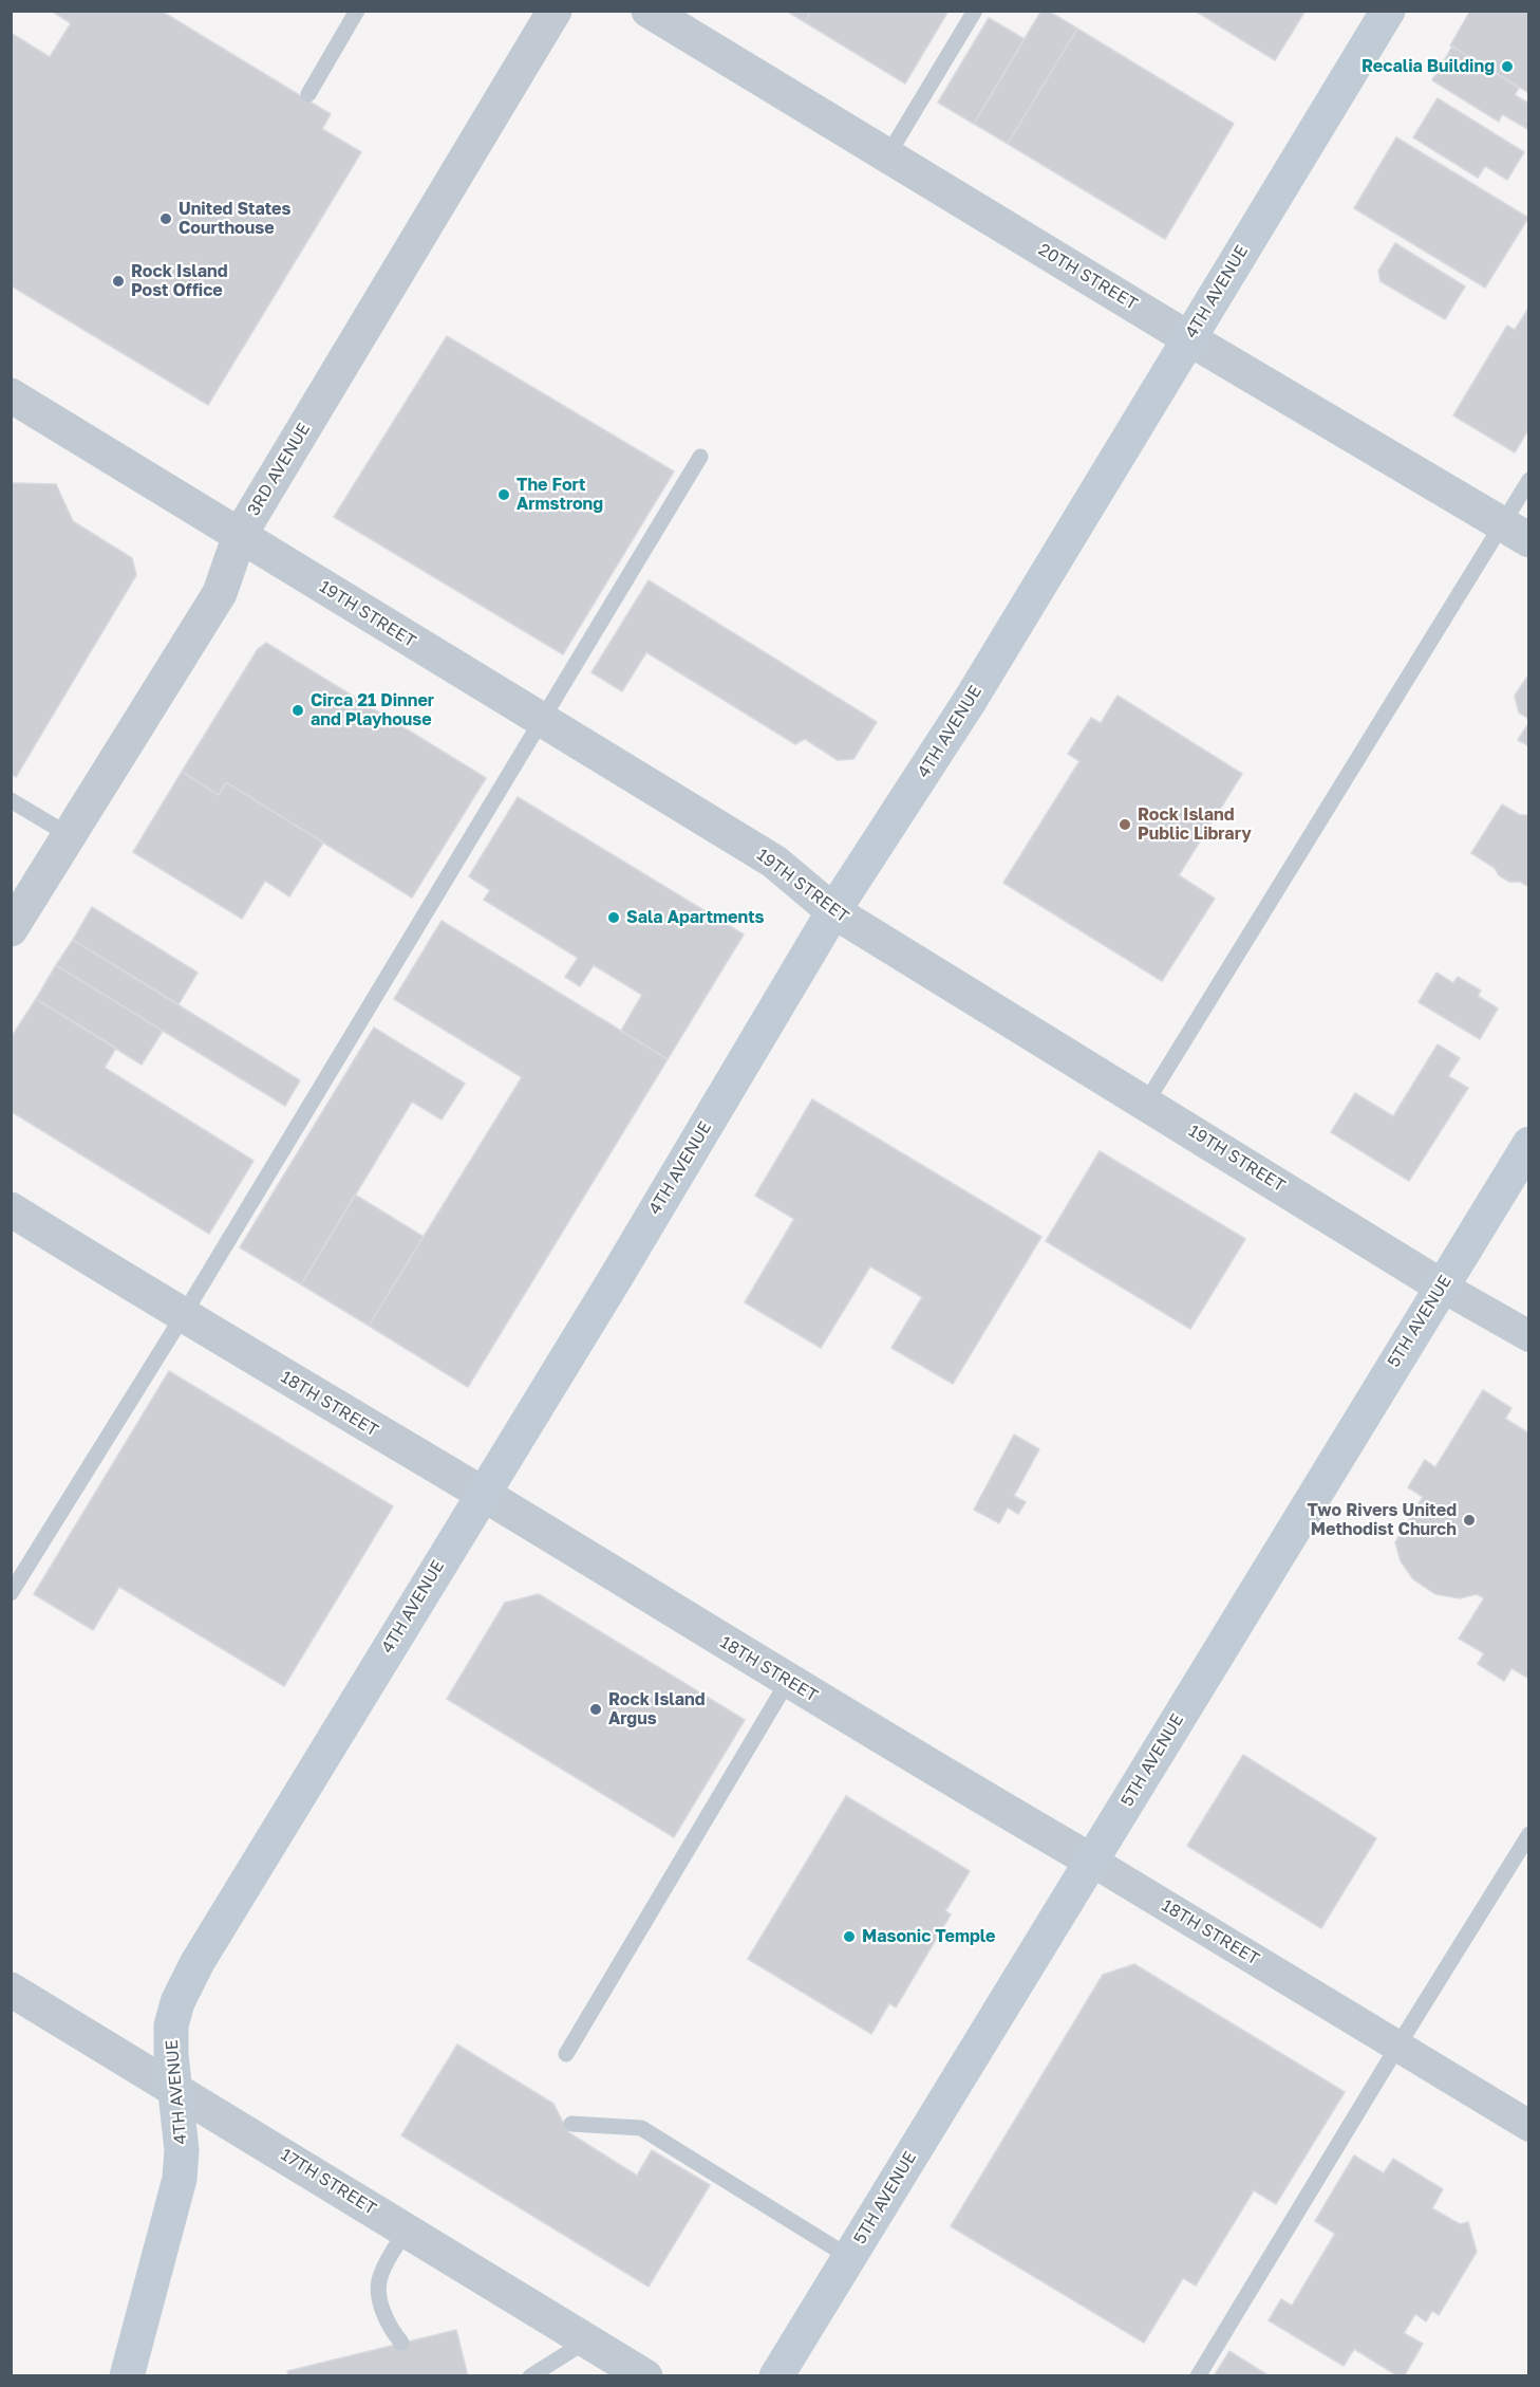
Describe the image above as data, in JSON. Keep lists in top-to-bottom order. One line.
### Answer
{"streets":{"main road":["4TH AVENUE","5TH AVENUE"],"street":["20TH STREET","3RD AVENUE","19TH STREET","18TH STREET","17TH STREET"]},"crossings":[["20TH STREET","4TH AVENUE"],["4TH AVENUE","19TH STREET"],["4TH AVENUE","18TH STREET"],["4TH AVENUE","17TH STREET"],["3RD AVENUE","19TH STREET"],["19TH STREET","5TH AVENUE"],["5TH AVENUE","18TH STREET"]],"places":["Recalia Building","United States Courthouse","Rock Island Post Office","The Fort Armstrong","Circa 21 Dinner and Playhouse","Rock Island Public Library","Sala Apartments","Two Rivers United Methodist Church","Rock Island Argus","Masonic Temple"]}
